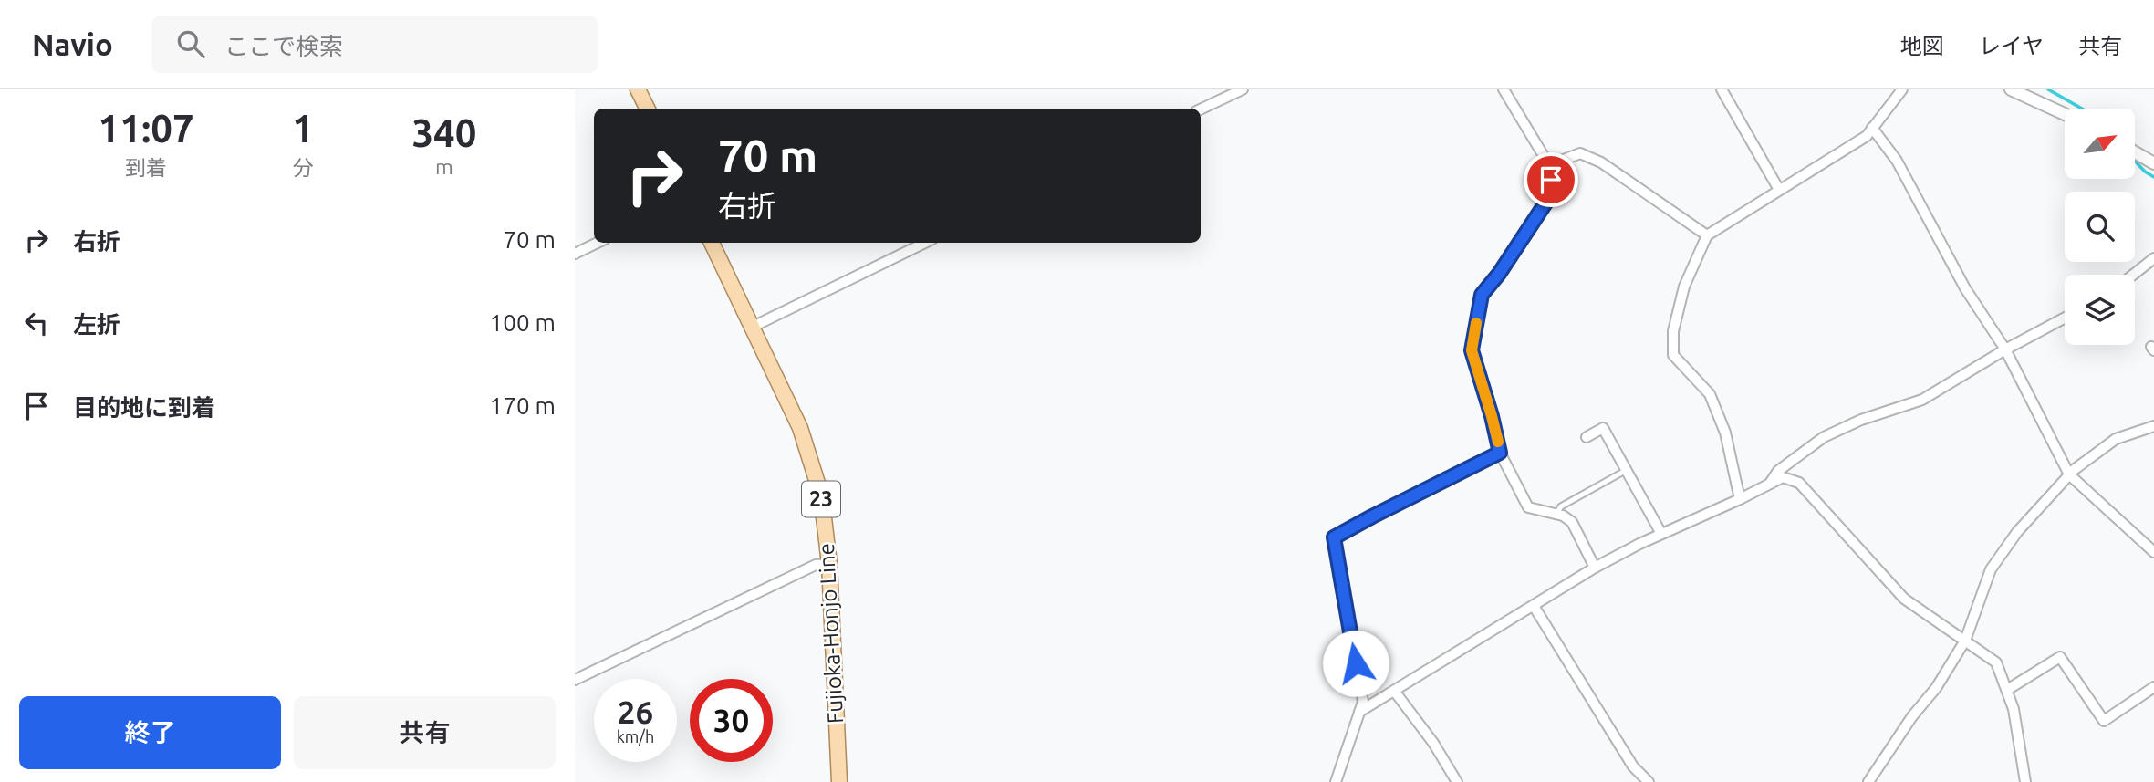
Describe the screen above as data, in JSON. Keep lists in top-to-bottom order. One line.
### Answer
{"streets":{"main road":["23","Fujioka-Honjo Line"]},"north":"top right","page":{"header":"Navio","search":"ここで検索","nav":["地図","レイヤ","共有"],"eta":["11:07","到着","1","分","340","m"],"turn":["70 m","右折"],"list":[{"name":"右折","value":"70 m"},{"name":"左折","value":"100 m"},{"name":"目的地に到着","value":"170 m"}],"speed":"26 km/h","limit":"30","buttons":["終了","共有"]}}
